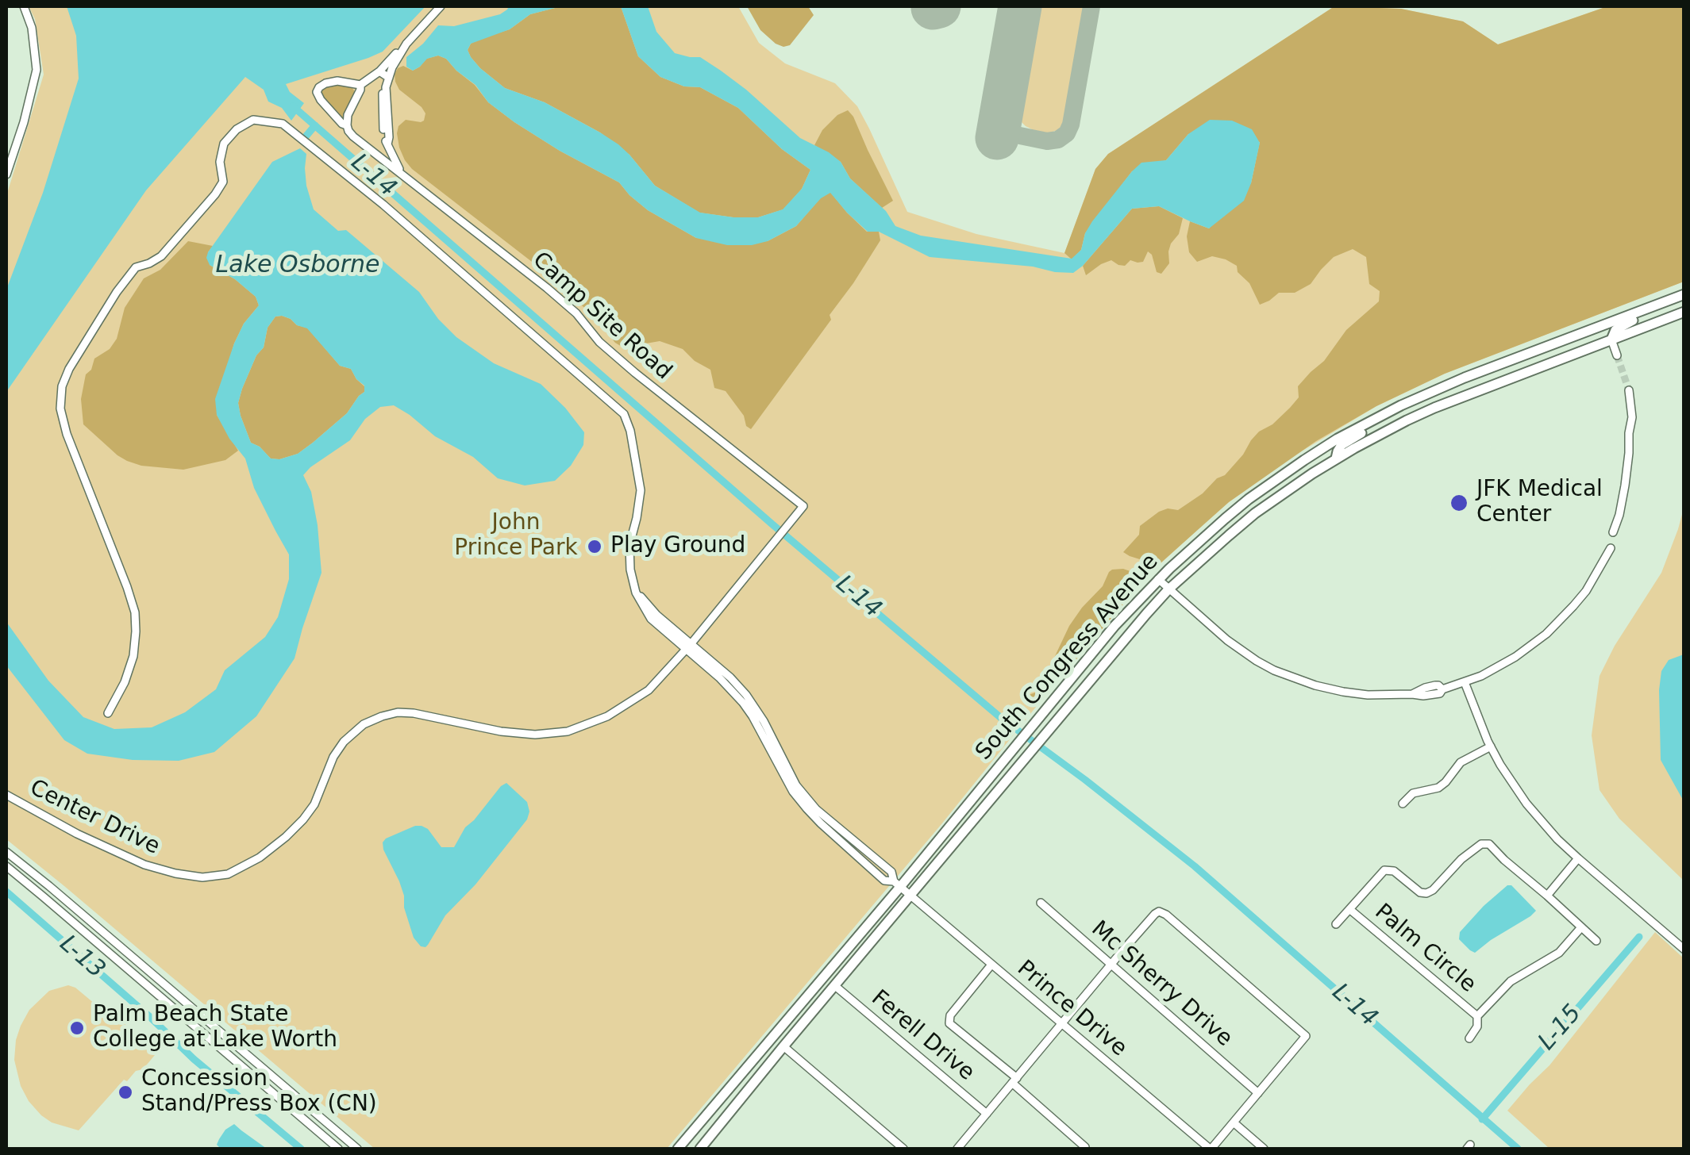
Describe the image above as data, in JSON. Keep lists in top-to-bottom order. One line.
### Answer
{"streets":{"main road":["South Congress Avenue"],"street":["Camp Site Road","Center Drive","Palm Circle","Mc Sherry Drive","Prince Drive","Ferell Drive"]},"crossings":[["Camp Site Road","Center Drive"],["South Congress Avenue","Prince Drive"],["South Congress Avenue","Ferell Drive"],["Center Drive","Prince Drive"]],"water":["L-14","Lake Osborne","L-13","L-15"],"parks":["John Prince Park"],"places":["JFK Medical Center","Play Ground","Palm Beach State College at Lake Worth","Concession Stand/Press Box (CN)"]}
